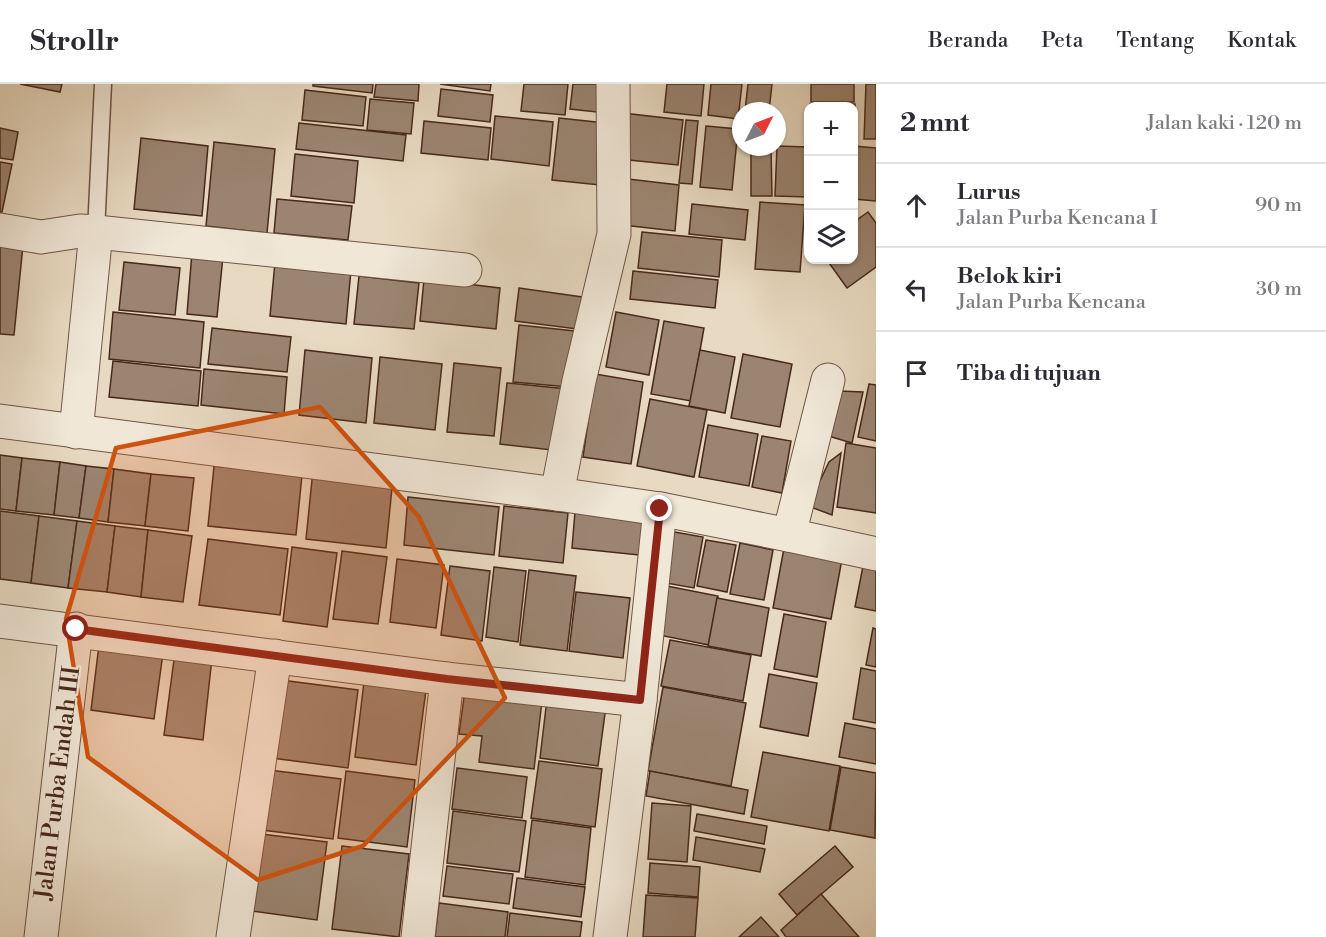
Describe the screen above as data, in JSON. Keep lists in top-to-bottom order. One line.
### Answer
{"streets":{"street":["Jalan Purba Endah III"]},"north":"top right","page":{"header":"Strollr","nav":["Beranda","Peta","Tentang","Kontak"],"heading":["2 mnt","Jalan kaki · 120 m"],"map_buttons":["+","−"],"list":[["Lurus","Jalan Purba Kencana I","90 m"],["Belok kiri","Jalan Purba Kencana","30 m"],"Tiba di tujuan"]}}
